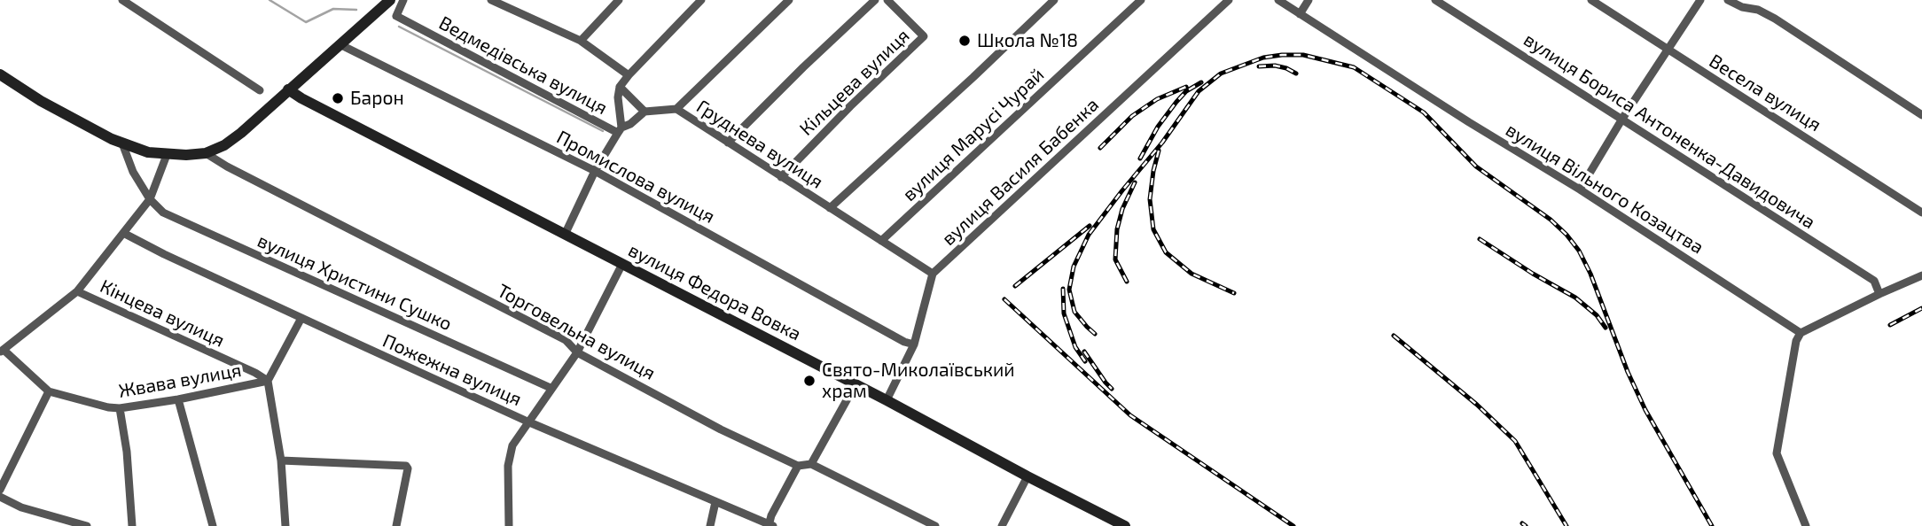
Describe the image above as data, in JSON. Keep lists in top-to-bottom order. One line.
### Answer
{"streets":{"street":["Ведмедівська вулиця","Кільцева вулиця","Весела вулиця","вулиця Бориса Антоненка-Давидовича","вулиця Марусі Чурай","Груднева вулиця","вулиця Василя Бабенка","Промислова вулиця","вулиця Вільного Козацтва","вулиця Христини Сушко","вулиця Федора Вовка","Кінцева вулиця","Торговельна вулиця","Пожежна вулиця","Жвава вулиця"]},"crossings":[["Кільцева вулиця","Груднева вулиця"],["вулиця Марусі Чурай","Груднева вулиця"],["Груднева вулиця","вулиця Василя Бабенка"],["Кінцева вулиця","Жвава вулиця"]],"places":["Школа №18","Барон","Свято-Миколаївський храм"]}
